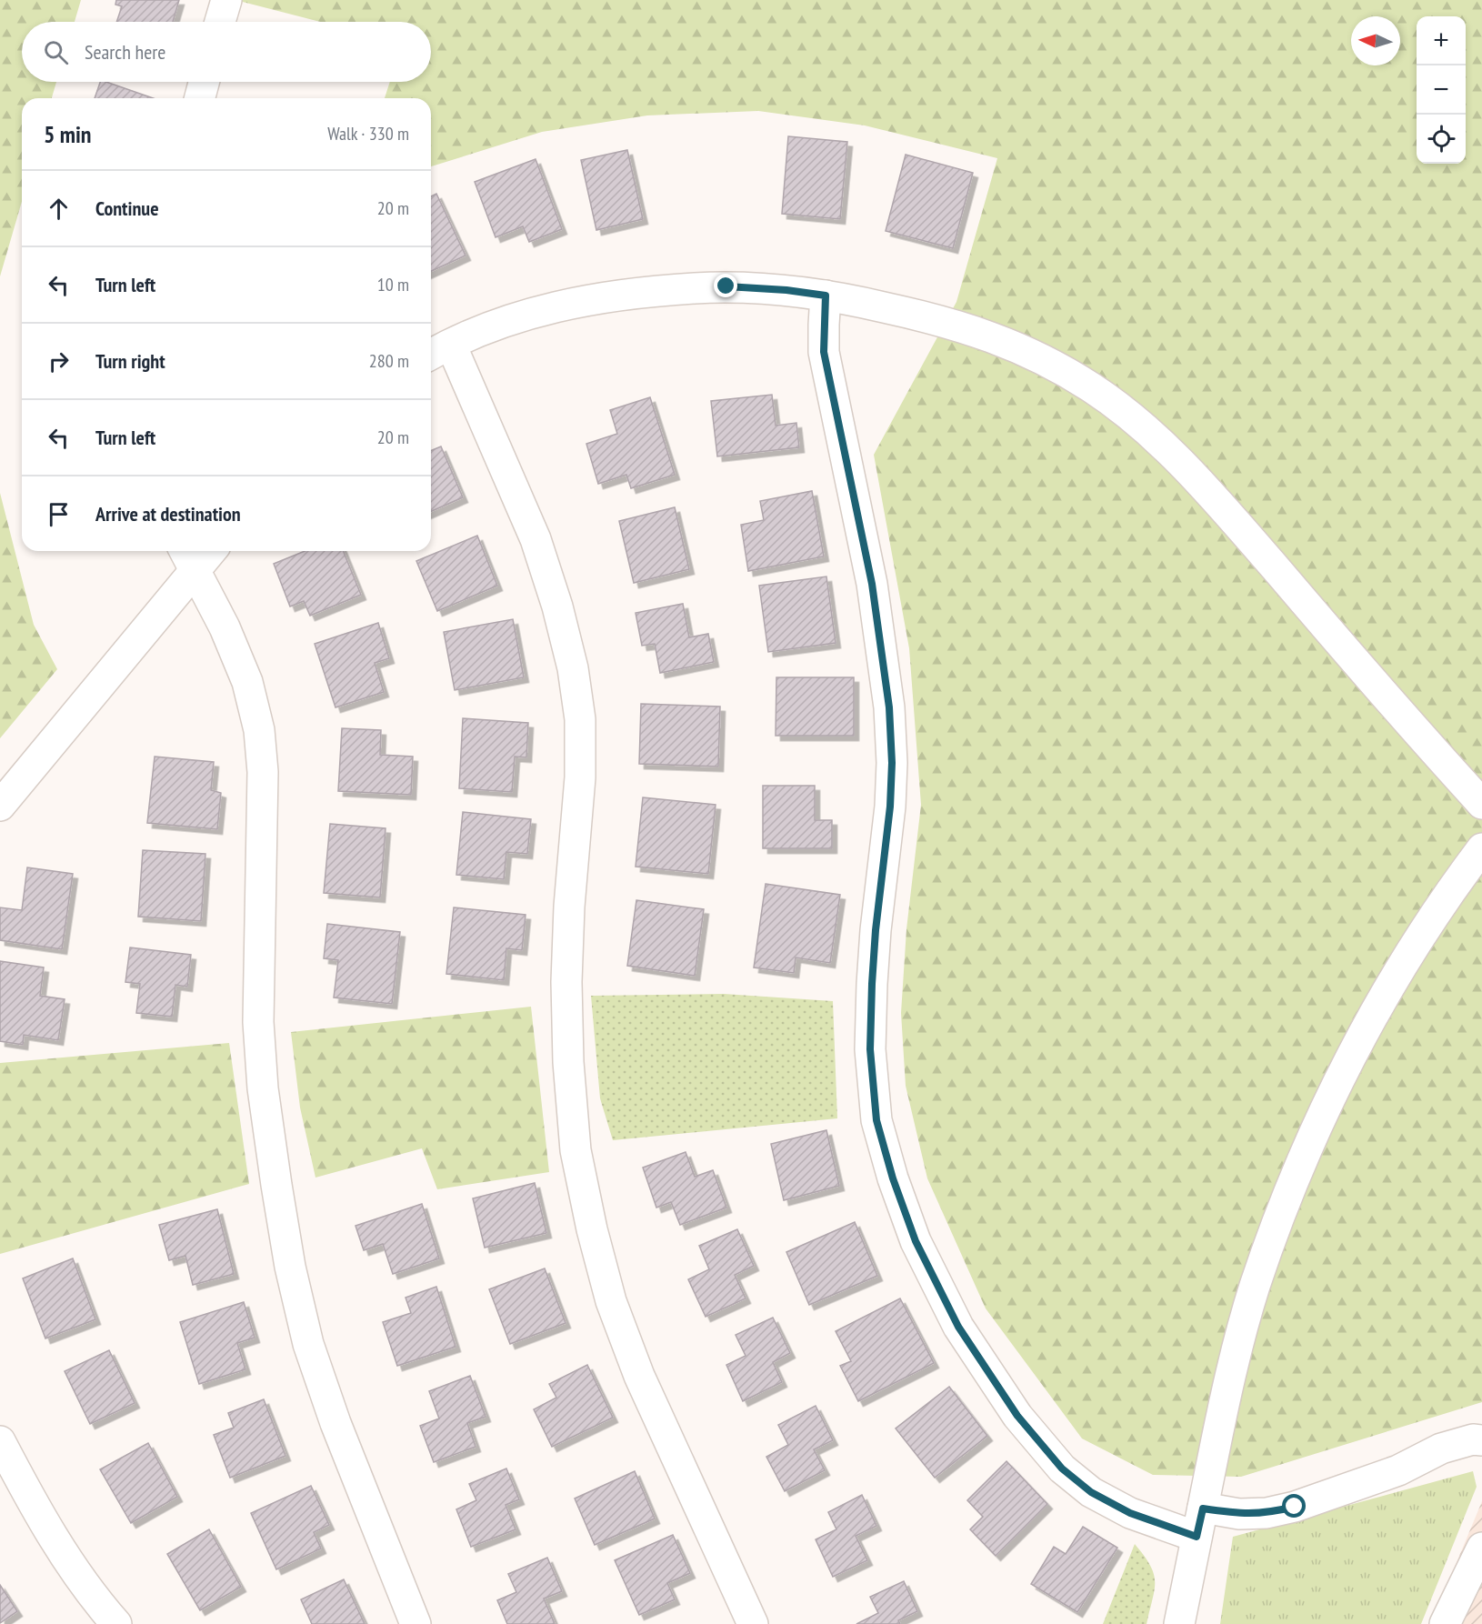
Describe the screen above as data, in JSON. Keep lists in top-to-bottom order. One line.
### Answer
{"north":"left","page":{"map_buttons":["+","−"],"search":"Search here","heading":["5 min","Walk · 330 m"],"list":[["Continue","20 m"],["Turn left","10 m"],["Turn right","280 m"],["Turn left","20 m"],"Arrive at destination"]}}
